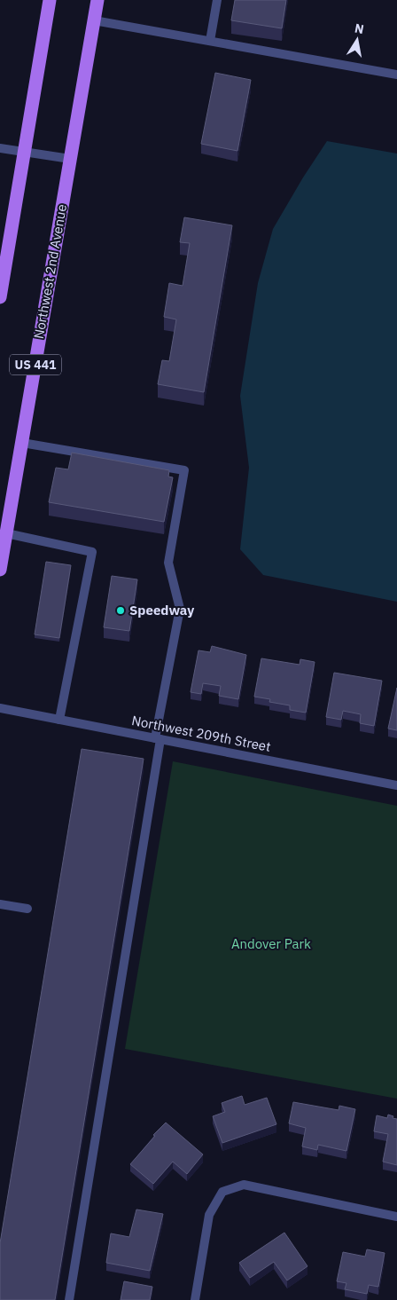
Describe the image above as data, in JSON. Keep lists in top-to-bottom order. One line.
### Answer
{"streets":{"main road":["Northwest 2nd Avenue","US 441"],"street":["Northwest 209th Street"]},"parks":["Andover Park"],"places":["Speedway"],"north":"top"}
